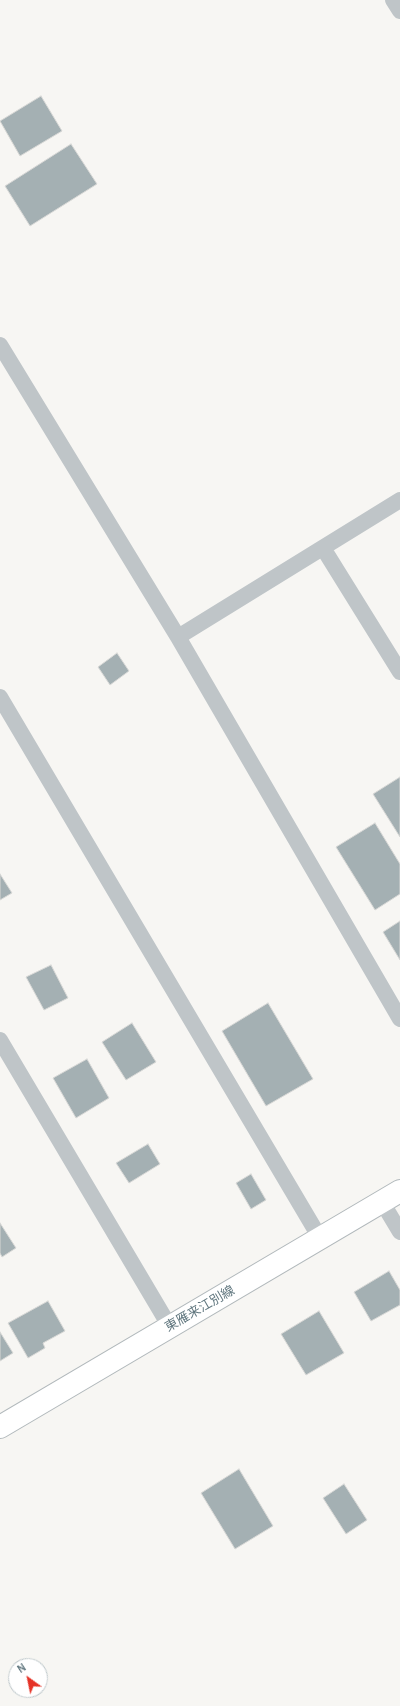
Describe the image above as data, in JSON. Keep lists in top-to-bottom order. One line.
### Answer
{"streets":{"main road":["東雁来江別線"]},"north":"top left"}
